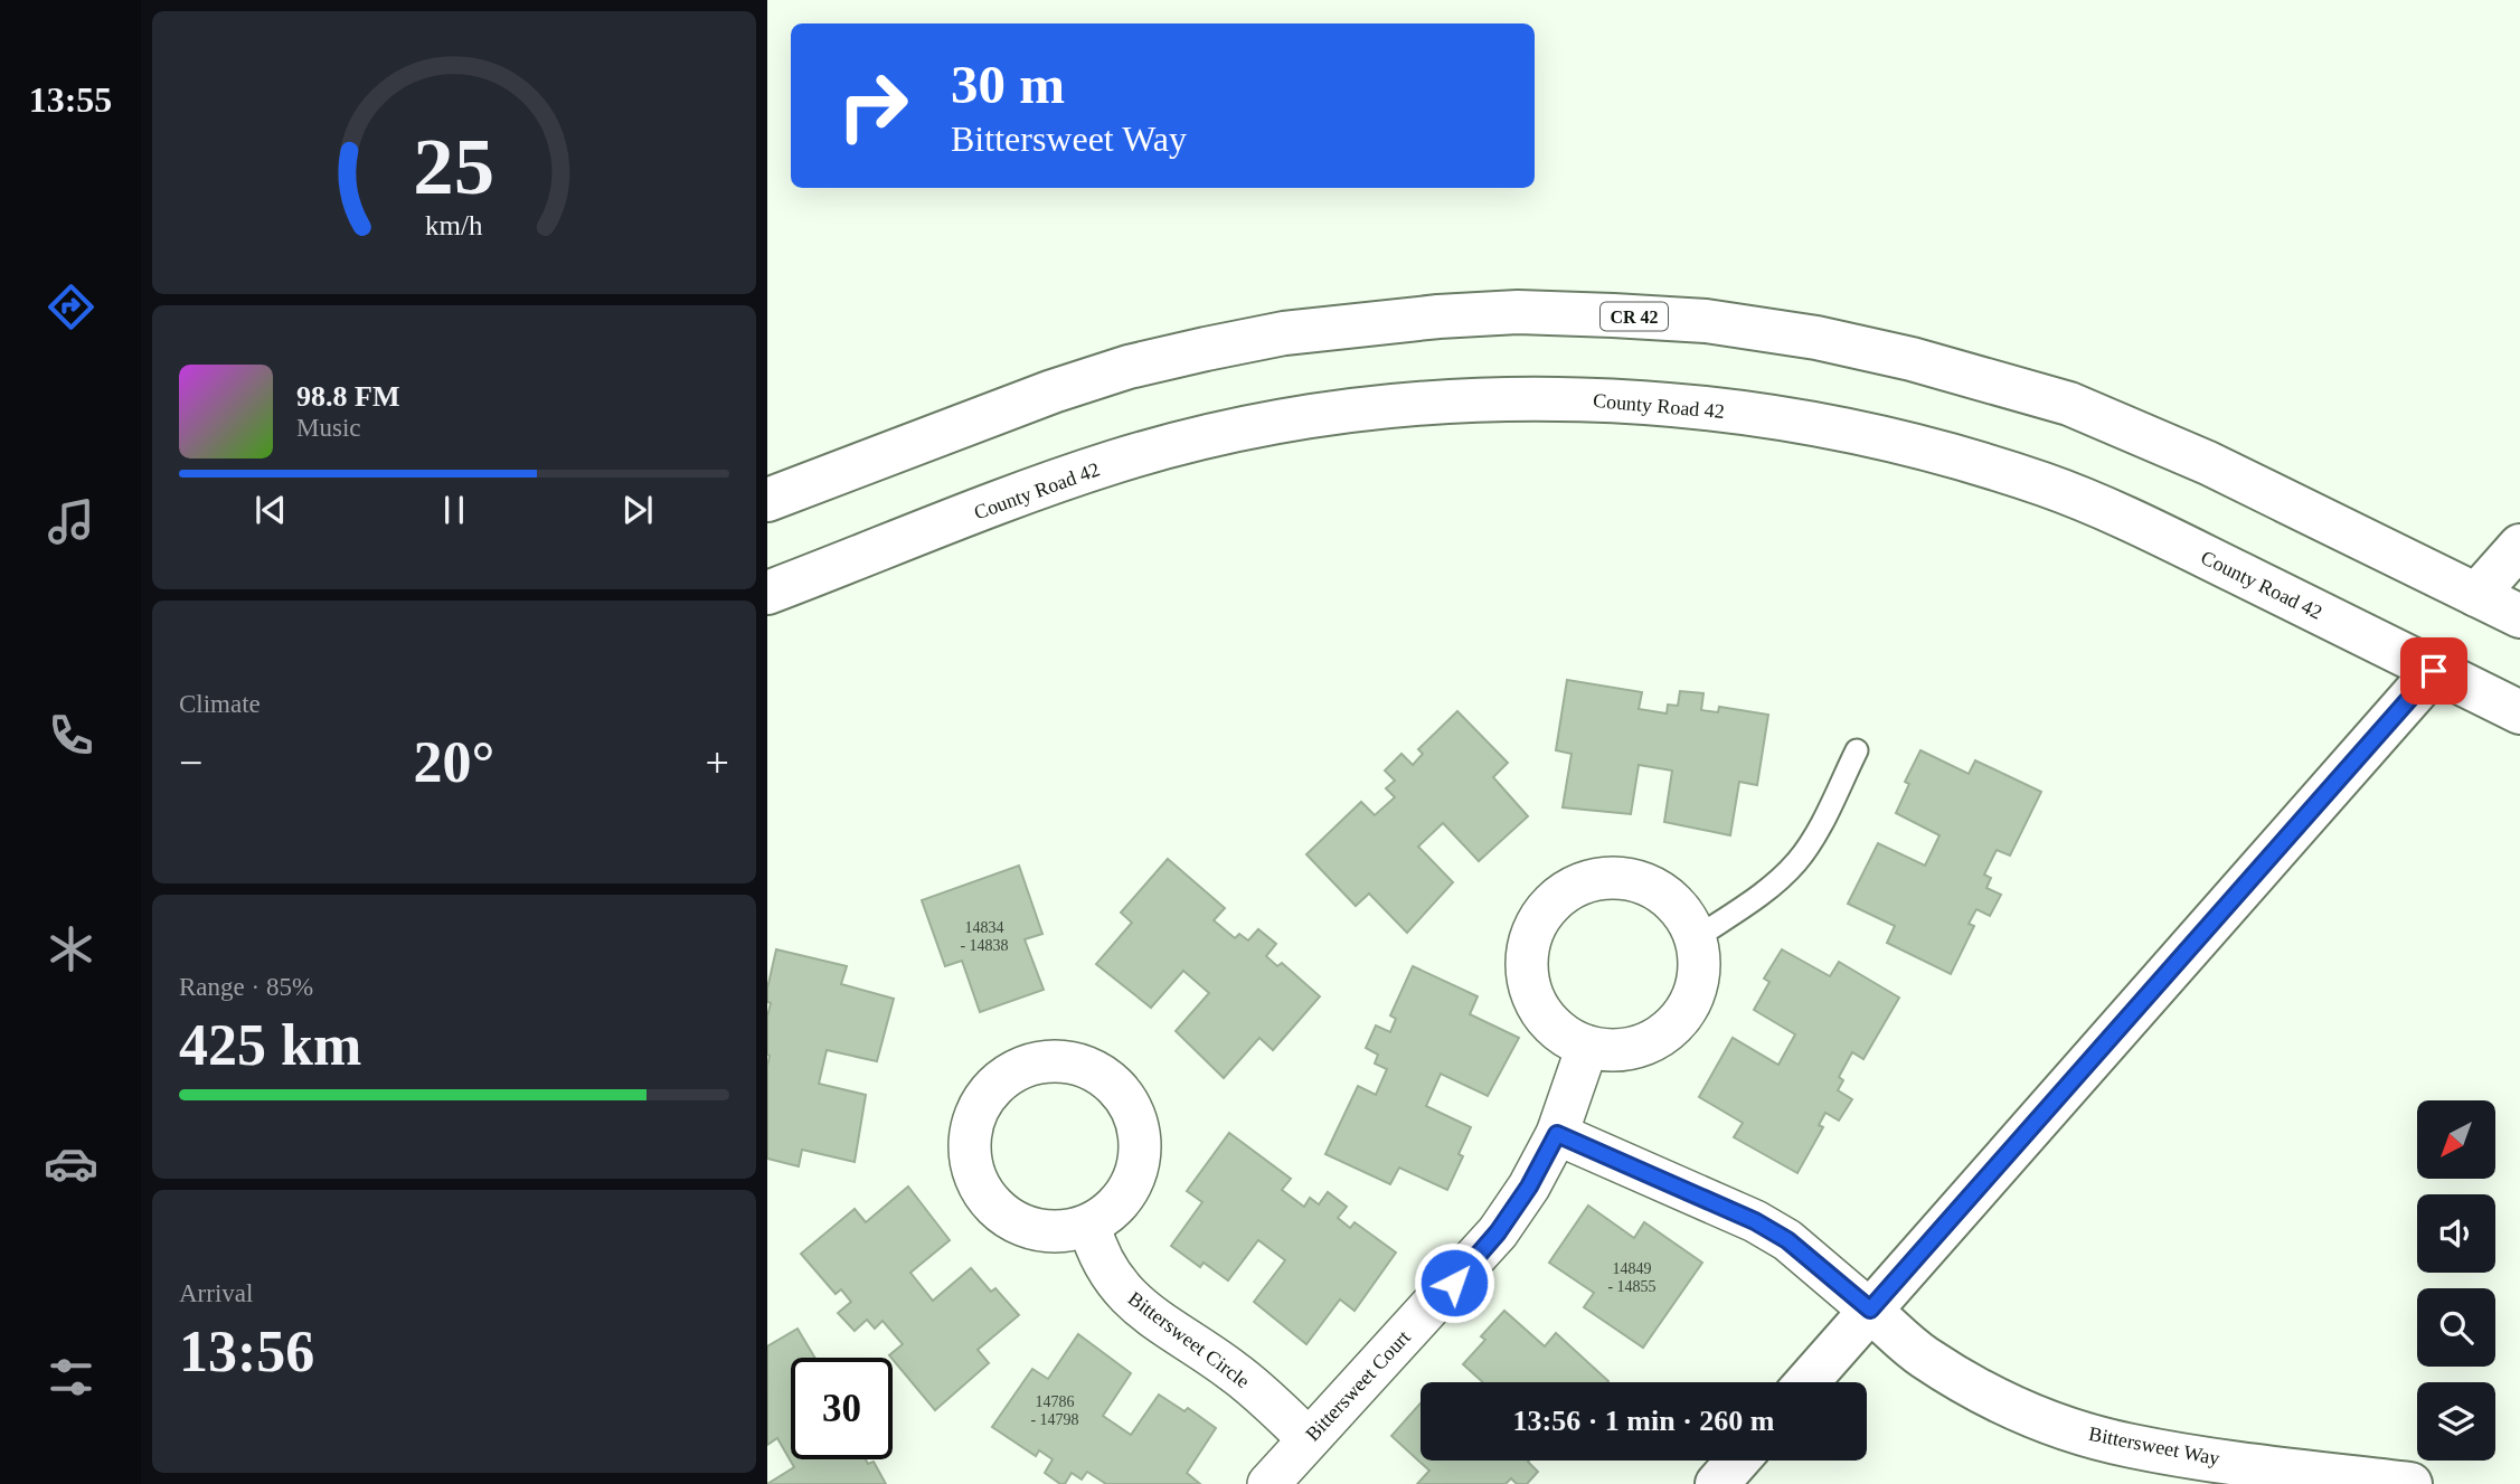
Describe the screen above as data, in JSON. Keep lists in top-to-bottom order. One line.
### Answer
{"streets":{"main road":["CR 42","County Road 42","Bittersweet Way"],"street":["Bittersweet Circle","Bittersweet Court"]},"crossings":[["Bittersweet Circle","Bittersweet Court"],["Bittersweet Court","Bittersweet Way"]],"house_numbers":["14834 - 14838","14849 - 14855","14786 - 14798"],"north":"bottom left","page":{"tabs":"13:55","turn":["30 m","Bittersweet Way"],"song":["98.8 FM","Music"],"tile":["Climate",["Range · 85%","425 km"],["Arrival","13:56"]],"heat":["−","20°","+"],"limit":"30","trip":"13:56 · 1 min · 260 m","gauge":["25","km/h"]}}
